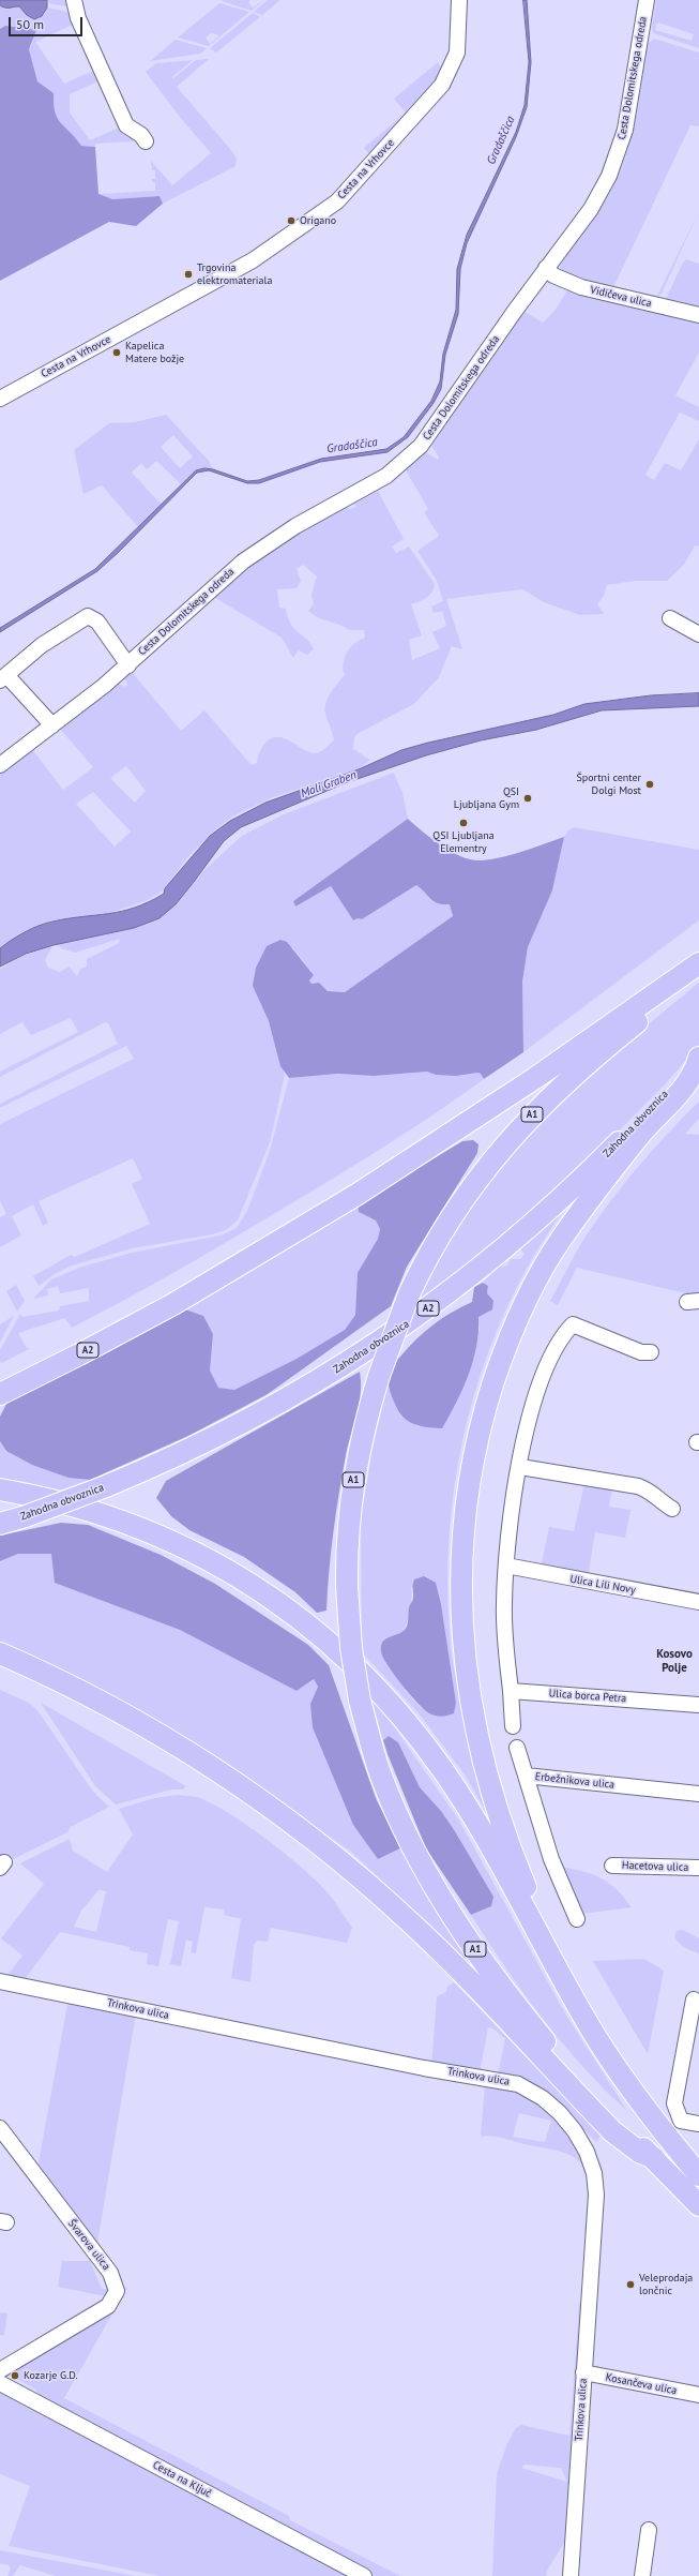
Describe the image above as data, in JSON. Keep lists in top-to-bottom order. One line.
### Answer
{"streets":{"highway":["A1","Zahodna obvoznica","A2"],"street":["Cesta Dolomitskega odreda","Cesta na Vrhovce","Vidičeva ulica","Ulica Lili Novy","Ulica borca Petra","Erbežnikova ulica","Hacetova ulica","Trinkova ulica","Švarova ulica","Kosančeva ulica","Cesta na Ključ"]},"crossings":[["Cesta Dolomitskega odreda","Vidičeva ulica"],["Trinkova ulica","Kosančeva ulica"]],"districts":["Kosovo Polje"],"water":["Gradaščica","Mali Graben"],"places":["Origano","Trgovina elektromateriala","Kapelica Matere božje","Športni center Dolgi Most","QSI Ljubljana Gym","QSI Ljubljana Elementry","Veleprodaja lončnic","Kozarje G.D."],"scale_bar":"50 m"}
